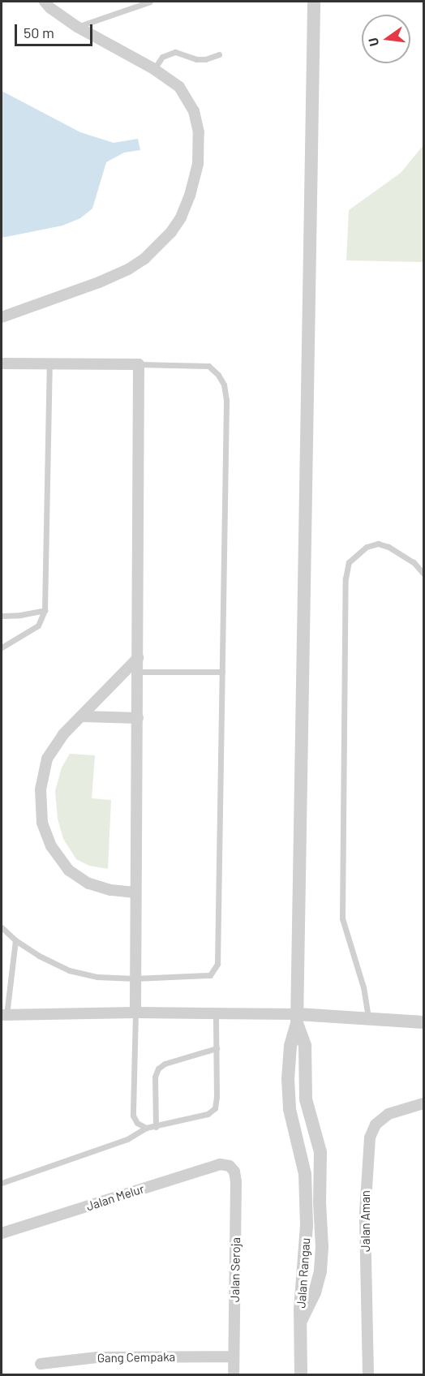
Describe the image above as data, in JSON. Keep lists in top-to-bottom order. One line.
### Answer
{"streets":{"street":["Jalan Melur","Jalan Aman","Jalan Seroja","Jalan Rangau","Gang Cempaka"]},"crossings":[["Jalan Melur","Jalan Seroja"],["Jalan Seroja","Gang Cempaka"]],"scale_bar":"50 m","north":"left"}
